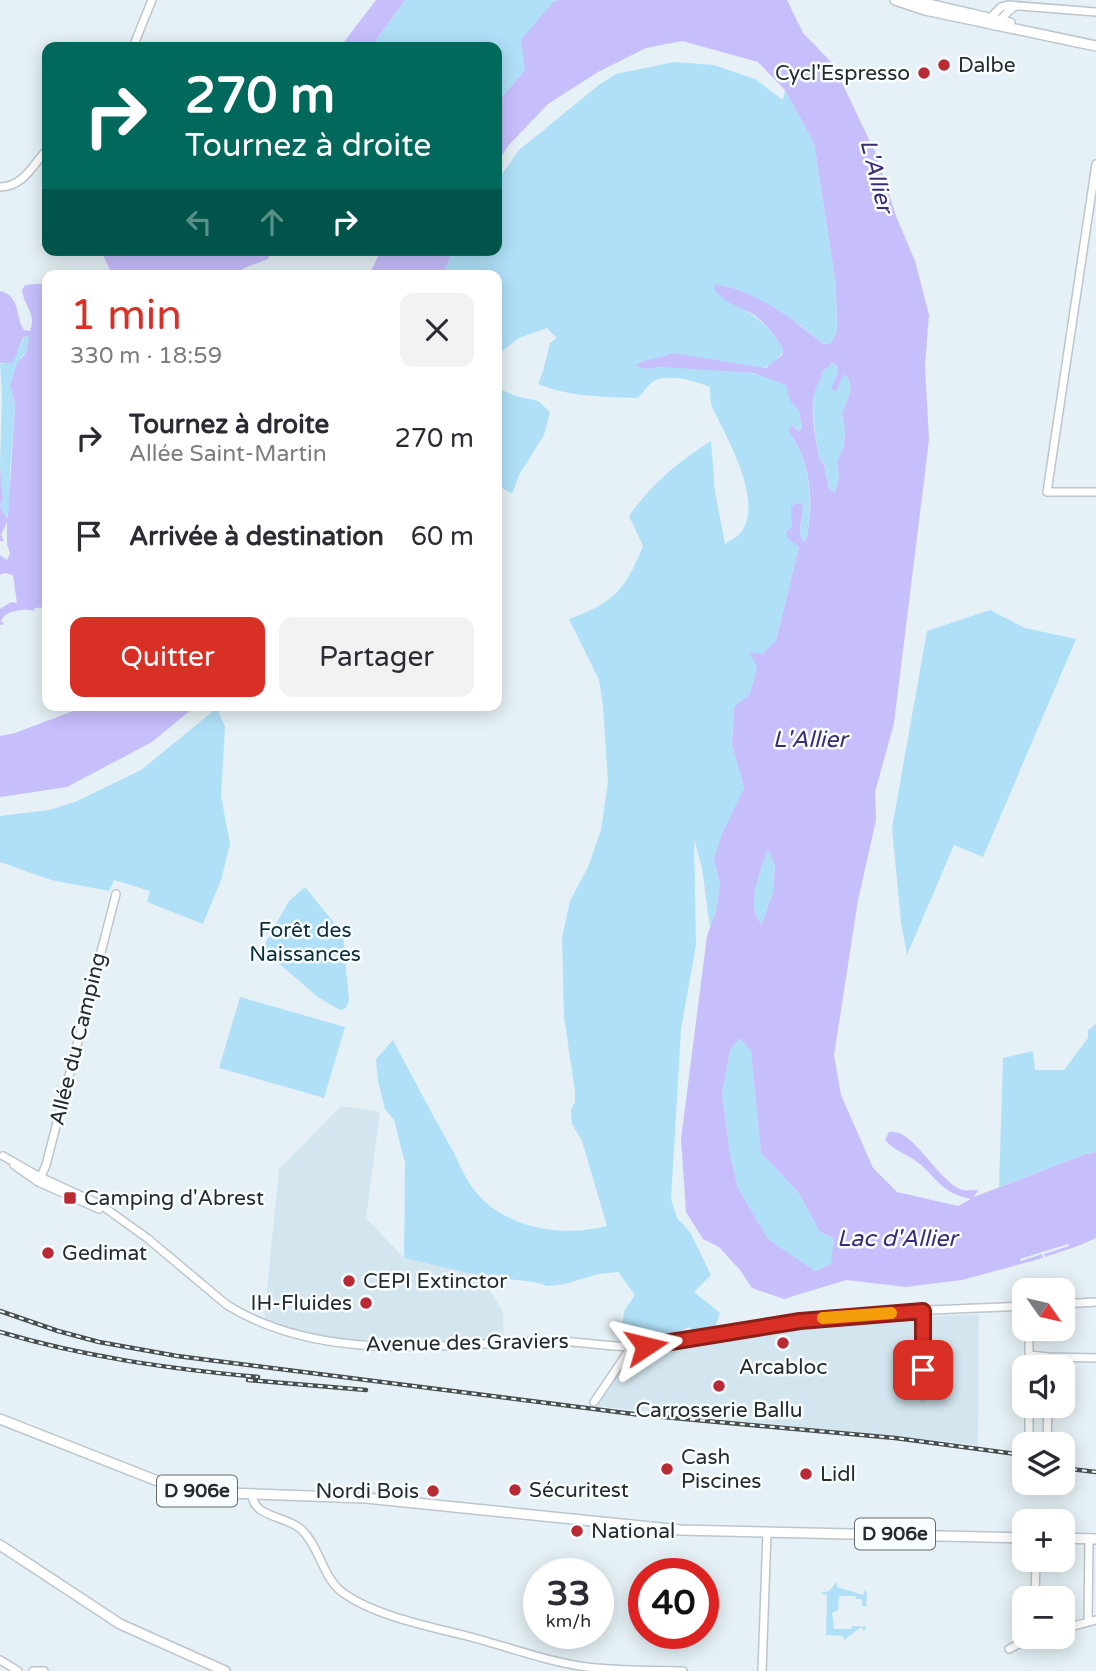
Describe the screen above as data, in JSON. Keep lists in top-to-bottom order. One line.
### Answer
{"streets":{"main road":["D 906e"],"street":["Allée du Camping","Avenue des Graviers"]},"crossings":[["Allée du Camping","Avenue des Graviers"]],"water":["L'Allier","Lac d'Allier"],"parks":["Forêt des Naissances"],"places":{"other":["Dalbe","Cycl'Espresso","Gedimat","CEPI Extinctor","IH-Fluides","Arcabloc","Carrosserie Ballu","Cash Piscines","Lidl","Sécuritest","Nordi Bois","National"],"transit":["Camping d'Abrest"]},"north":"bottom right","page":{"turn":["270 m","Tournez à droite"],"heading":["1 min","330 m · 18:59"],"list":[{"name":"Tournez à droite","note":"Allée Saint-Martin","value":"270 m"},{"name":"Arrivée à destination","value":"60 m"}],"buttons":["Quitter","Partager"],"map_buttons":["+","−"],"speed":"33 km/h","limit":"40"}}
